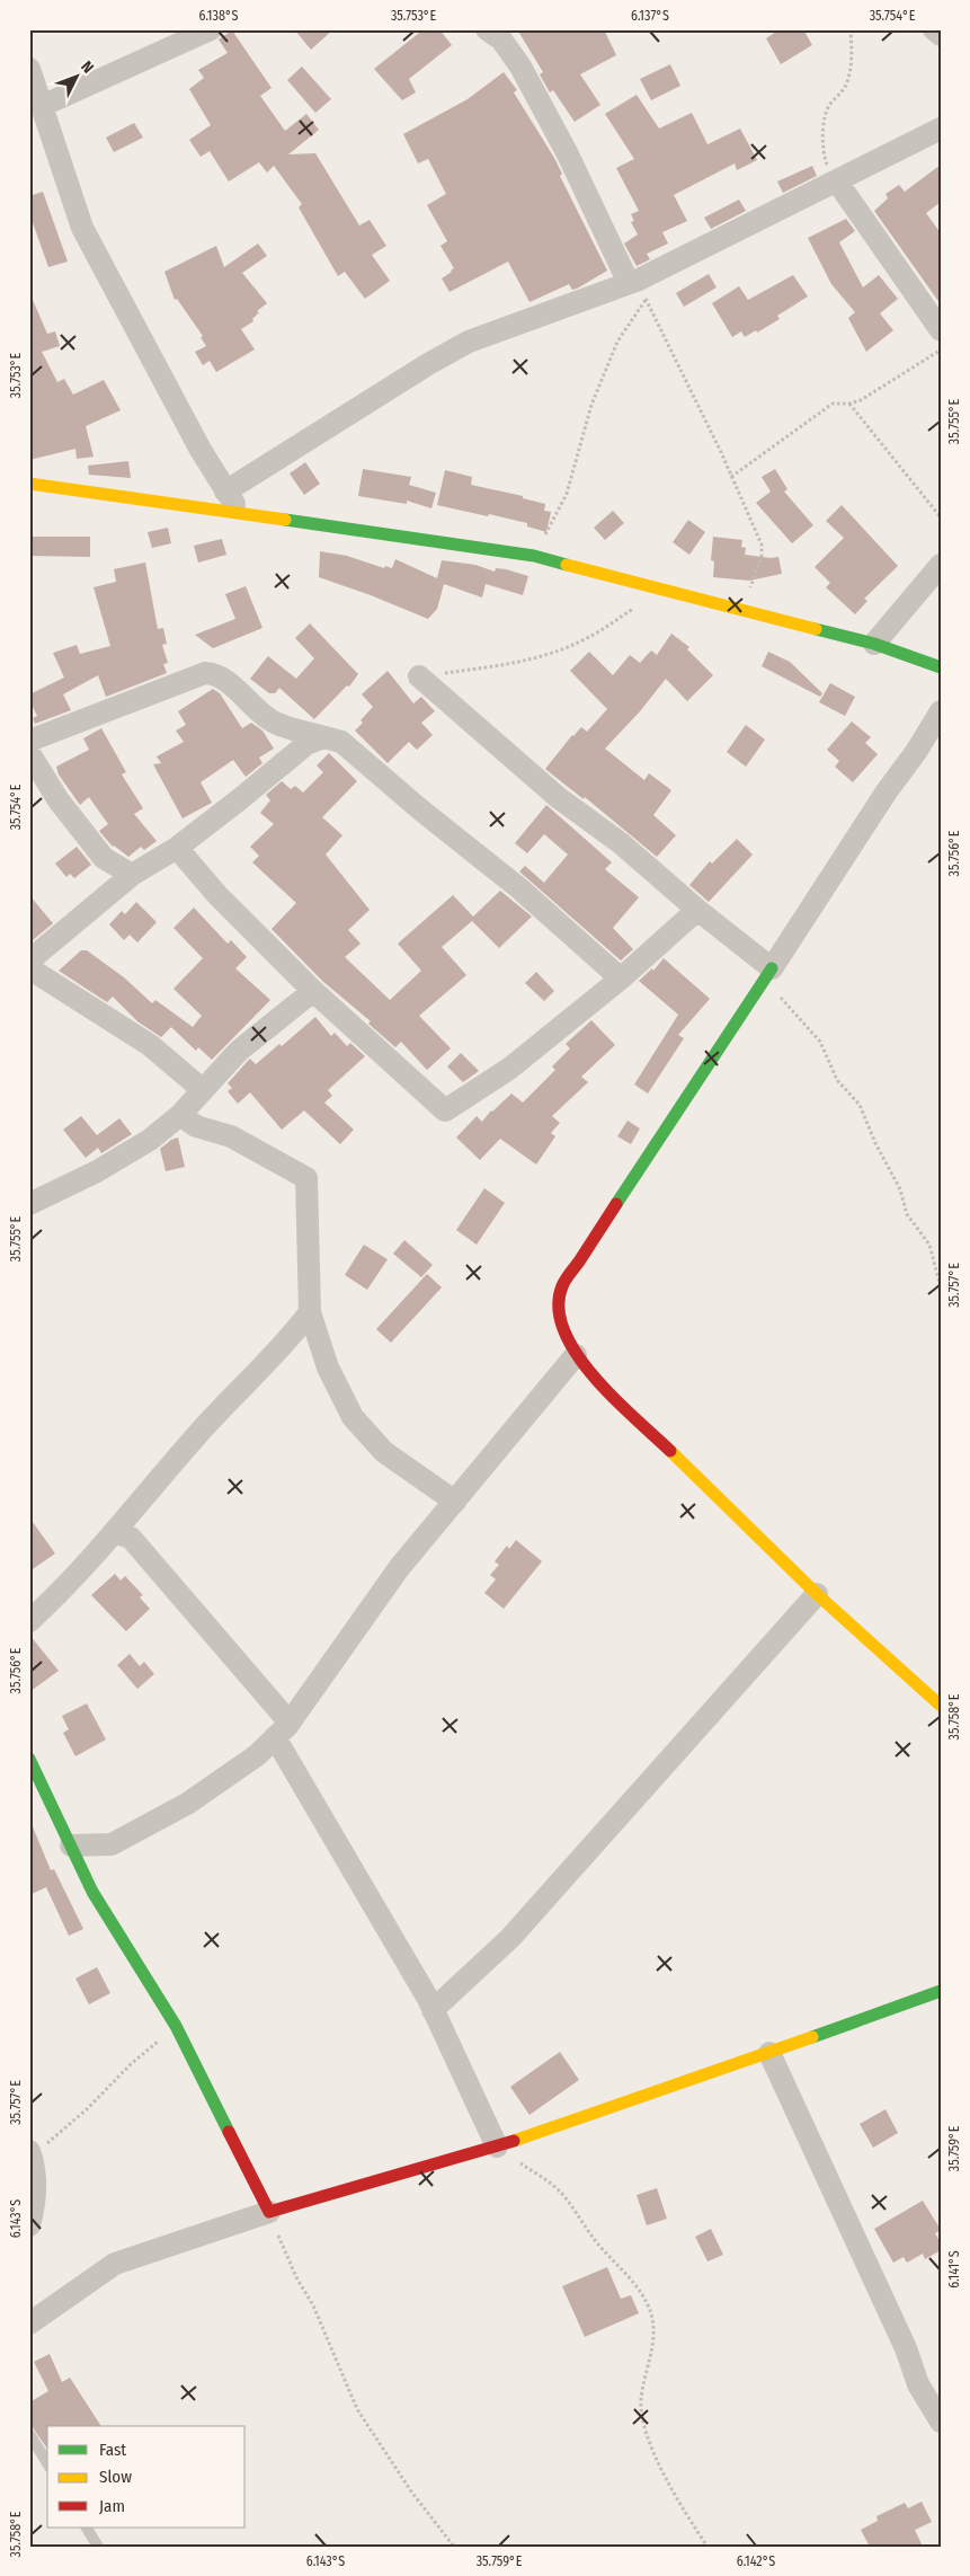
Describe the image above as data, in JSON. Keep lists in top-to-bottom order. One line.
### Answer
{"legend":["Fast","Slow","Jam"],"north":"top right","coordinates":["6.138°S","35.753°E","6.137°S","35.754°E","35.755°E","35.756°E","35.757°E","35.758°E","35.759°E","6.143°S","6.141°S","6.142°S"]}
